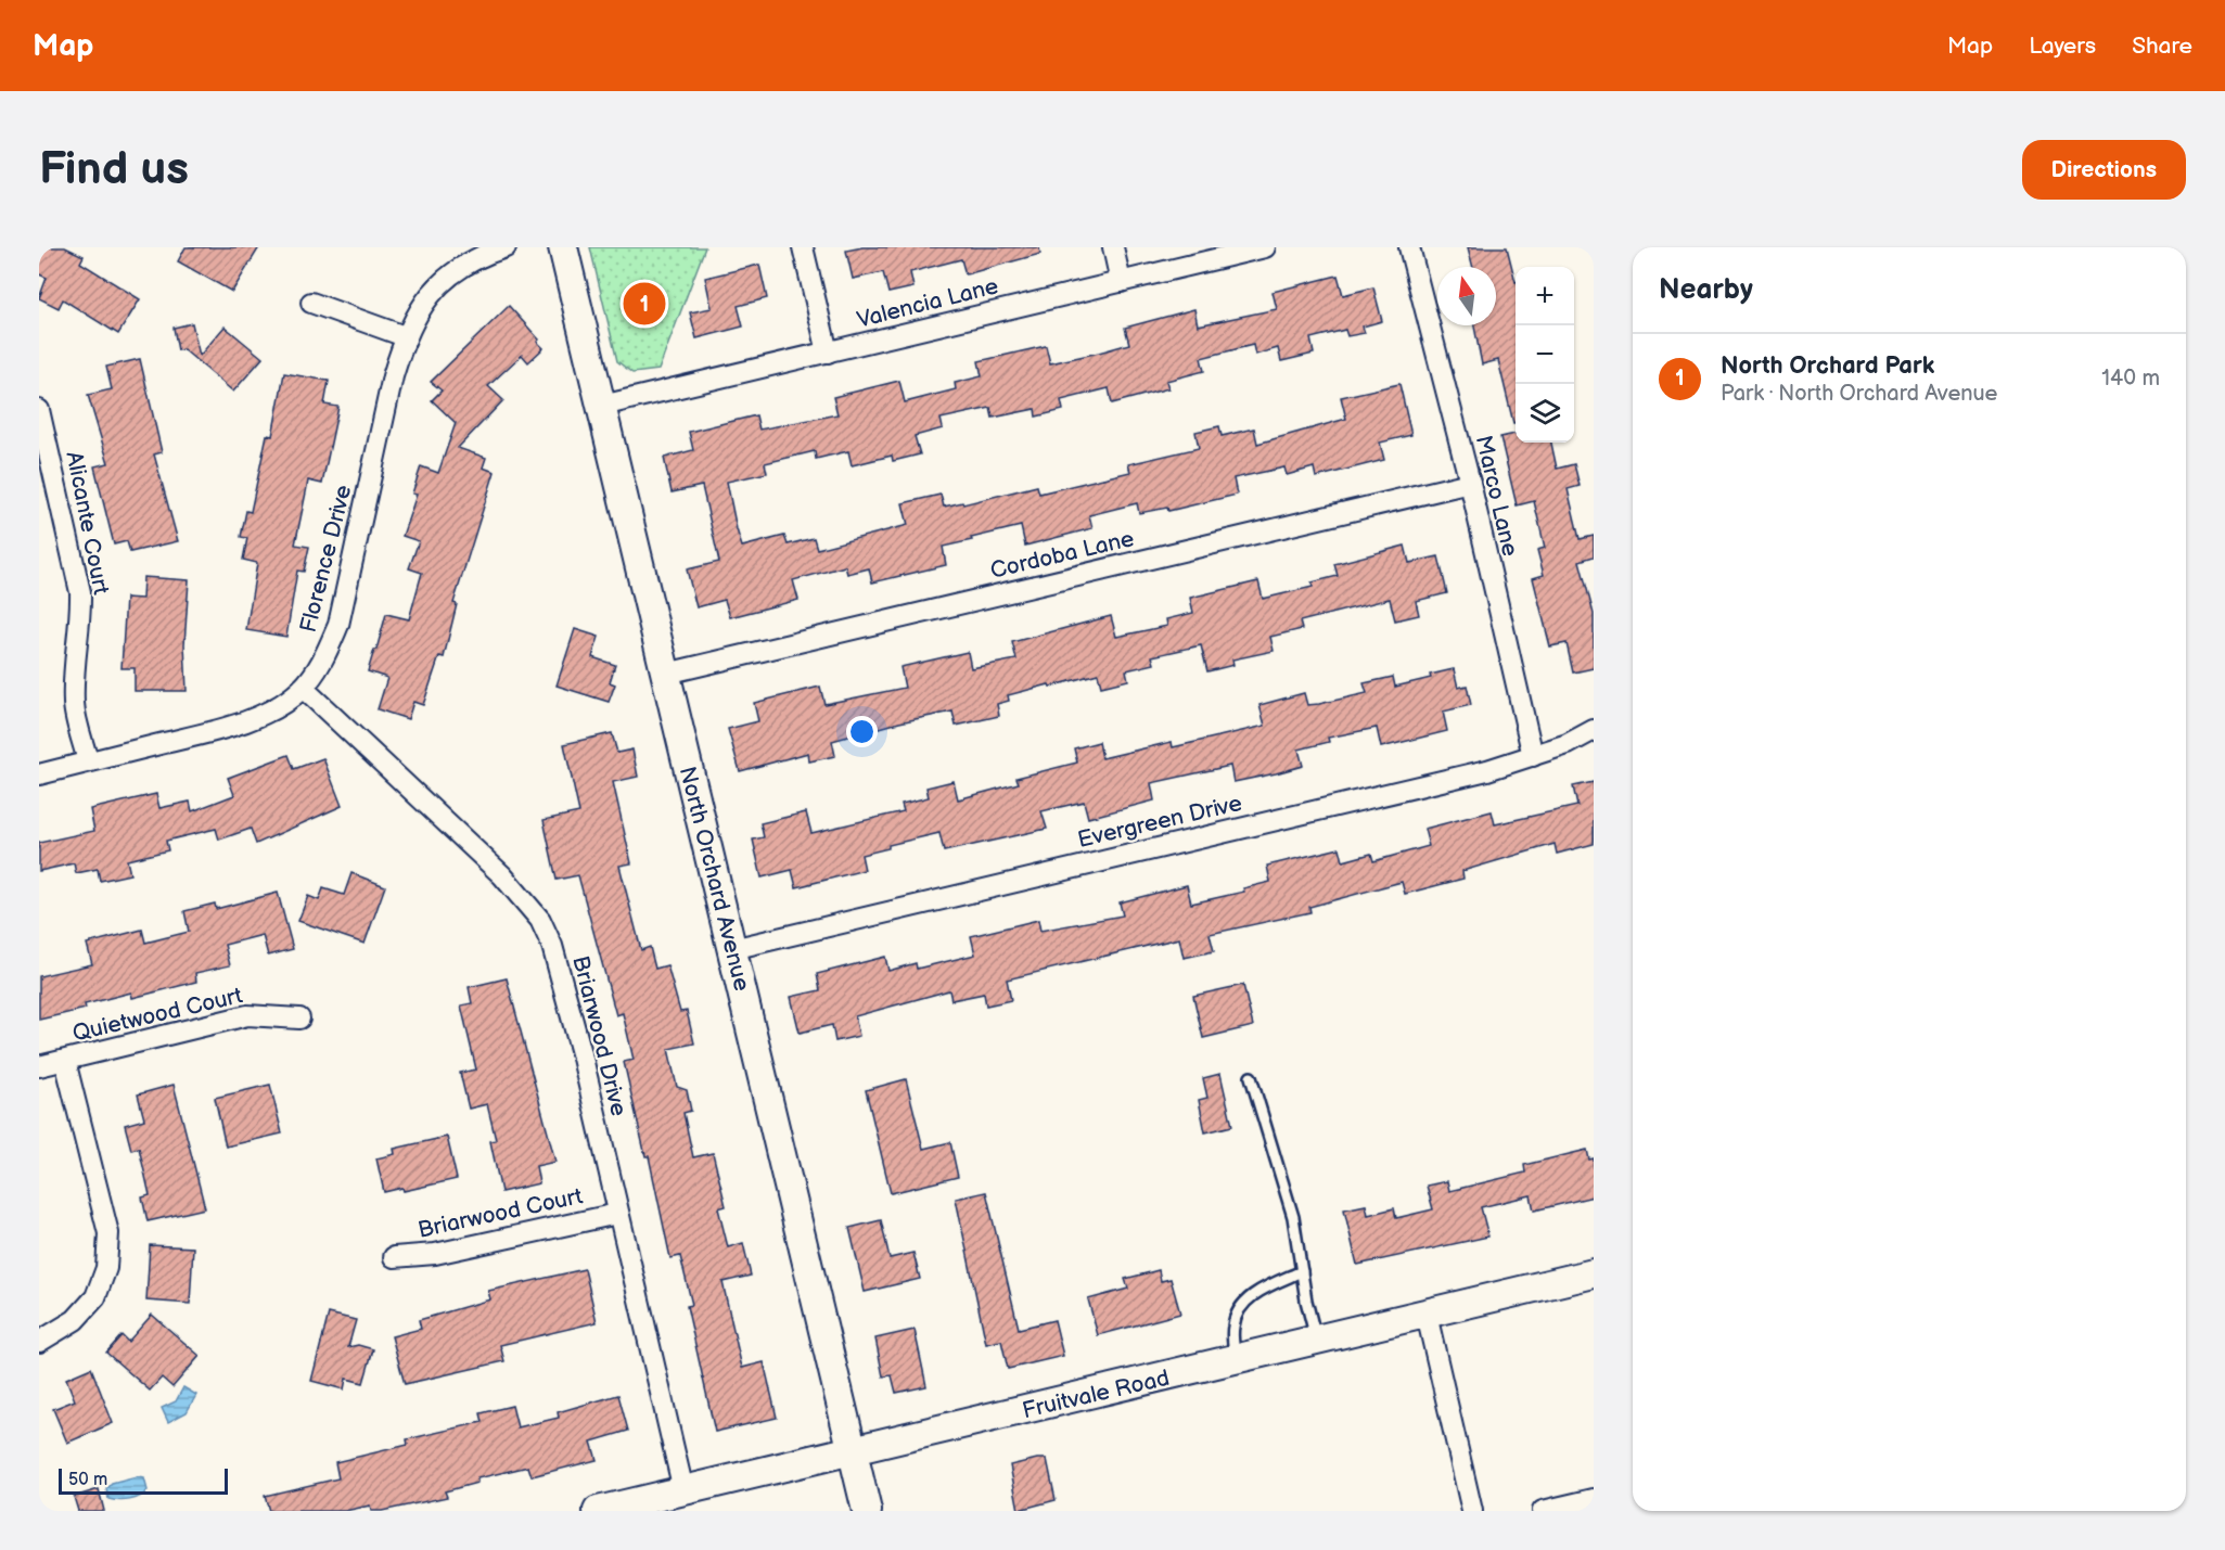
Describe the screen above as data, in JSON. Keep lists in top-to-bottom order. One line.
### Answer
{"streets":{"street":["Valencia Lane","Marco Lane","Alicante Court","Cordoba Lane","Florence Drive","Evergreen Drive","North Orchard Avenue","Quietwood Court","Briarwood Drive","Briarwood Court","Fruitvale Road"]},"crossings":[["Valencia Lane","North Orchard Avenue"],["Marco Lane","Cordoba Lane"],["Marco Lane","Evergreen Drive"],["Alicante Court","Florence Drive"],["Cordoba Lane","North Orchard Avenue"],["Florence Drive","Briarwood Drive"],["Evergreen Drive","North Orchard Avenue"],["North Orchard Avenue","Fruitvale Road"],["Briarwood Drive","Briarwood Court"],["Briarwood Drive","Fruitvale Road"]],"scale_bar":"50 m","north":"top","page":{"header":"Map","nav":["Map","Layers","Share"],"buttons":"Directions","title":"Find us","heading":"Nearby","map_buttons":["+","−"],"pins":"1","list":[{"mark":"1","name":"North Orchard Park","note":"Park · North Orchard Avenue","value":"140 m"}],"scale":"50 m"}}
